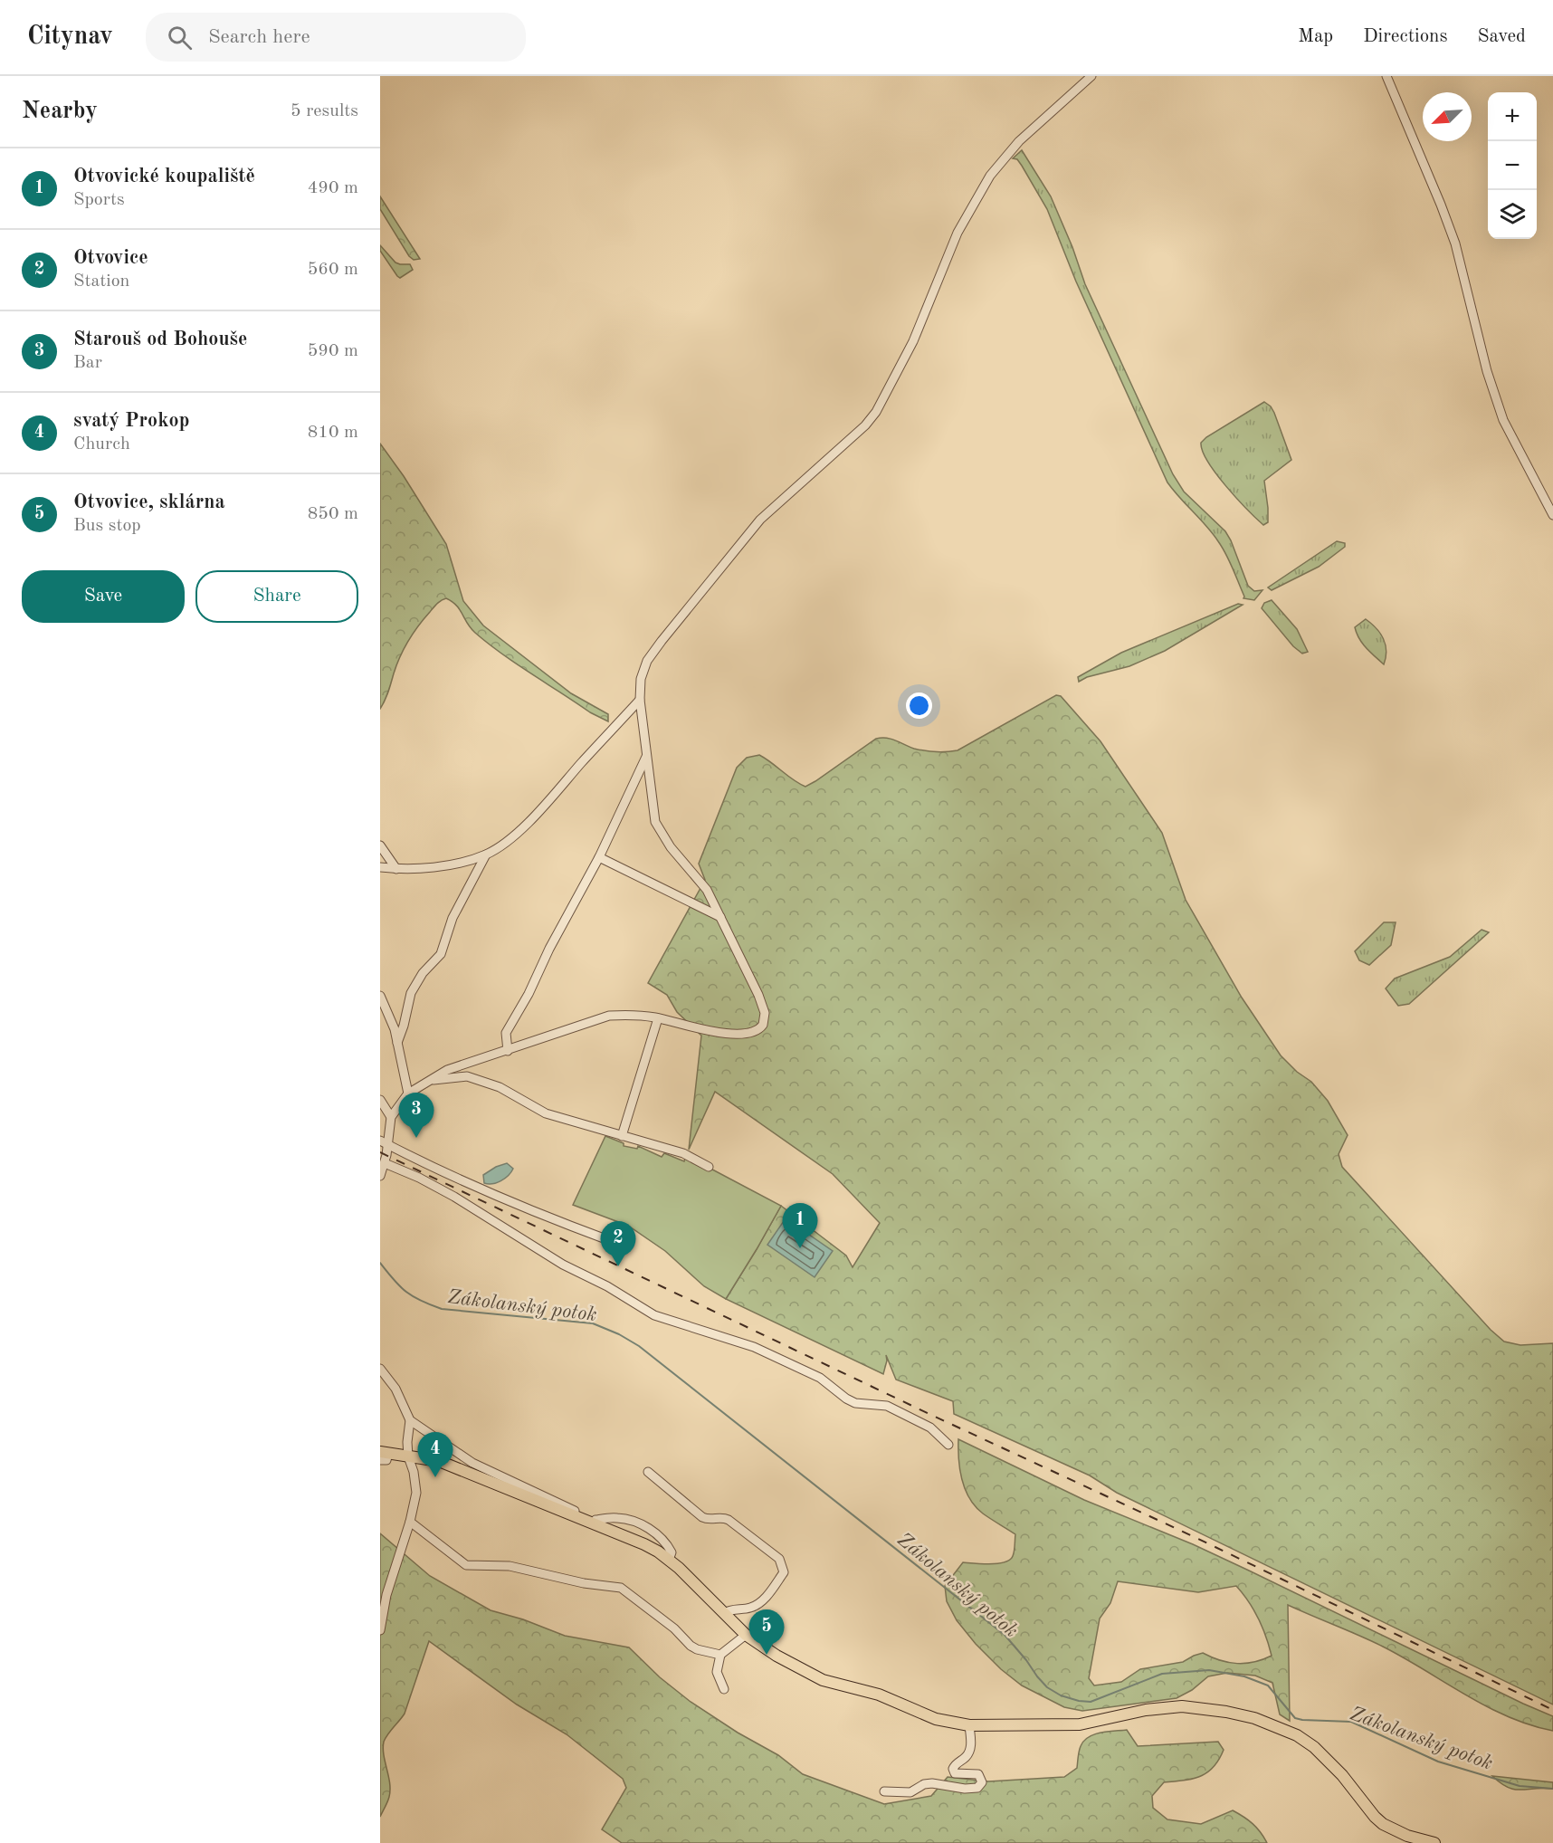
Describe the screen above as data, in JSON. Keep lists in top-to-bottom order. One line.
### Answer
{"water":["Zákolanský potok"],"north":"bottom left","page":{"header":"Citynav","search":"Search here","nav":["Map","Directions","Saved"],"heading":["Nearby","5 results"],"map_buttons":["+","−"],"list":[{"mark":"1","name":"Otvovické koupaliště","note":"Sports","value":"490 m"},{"mark":"2","name":"Otvovice","note":"Station","value":"560 m"},{"mark":"3","name":"Starouš od Bohouše","note":"Bar","value":"590 m"},{"mark":"4","name":"svatý Prokop","note":"Church","value":"810 m"},{"mark":"5","name":"Otvovice, sklárna","note":"Bus stop","value":"850 m"}],"buttons":["Save","Share"],"pins":["3","1","2","4","5"]}}
